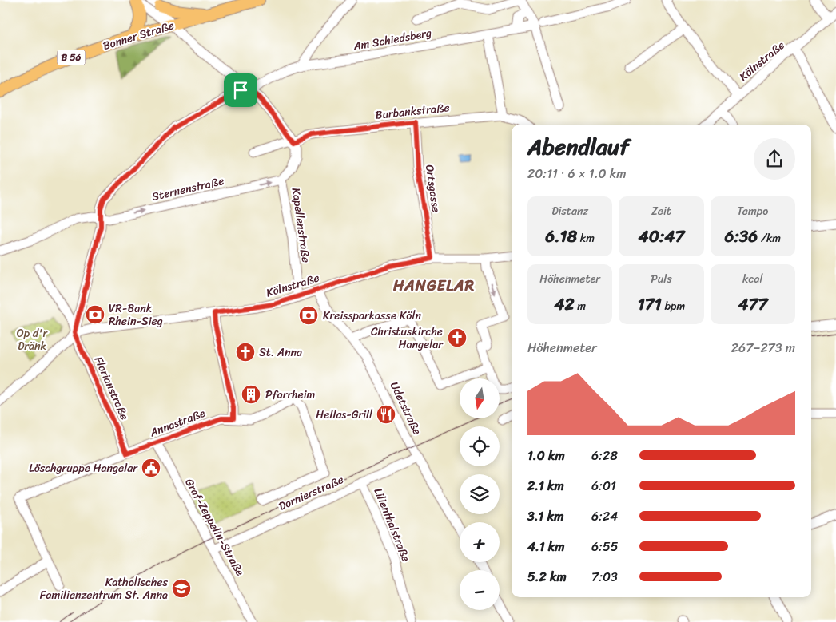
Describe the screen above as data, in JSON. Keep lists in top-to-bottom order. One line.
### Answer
{"streets":{"main road":["Bonner Straße","B 56"],"street":["Am Schiedsberg","Kölnstraße","Burbankstraße","Sternenstraße","Ortsgasse","Kapellenstraße","Florianstraße","Udetstraße","Annastraße","Dornierstraße","Lilienthalstraße","Graf-Zeppelin-Straße"]},"crossings":[["Am Schiedsberg","Kölnstraße"],["Am Schiedsberg","Sternenstraße"],["Am Schiedsberg","Florianstraße"],["Kölnstraße","Ortsgasse"],["Kölnstraße","Kapellenstraße"],["Kölnstraße","Florianstraße"],["Kölnstraße","Udetstraße"],["Burbankstraße","Ortsgasse"],["Burbankstraße","Kapellenstraße"],["Sternenstraße","Kapellenstraße"],["Florianstraße","Annastraße"],["Udetstraße","Dornierstraße"],["Annastraße","Graf-Zeppelin-Straße"],["Dornierstraße","Lilienthalstraße"],["Dornierstraße","Graf-Zeppelin-Straße"]],"one_way":["Sternenstraße"],"districts":["HANGELAR"],"parks":["Op d'r Dränk"],"places":{"bank":["VR-Bank Rhein-Sieg","Kreissparkasse Köln"],"church":["Christuskirche Hangelar","St. Anna"],"building":["Pfarrheim"],"restaurant":["Hellas-Grill"],"public building":["Löschgruppe Hangelar"],"school or university":["Katholisches Familienzentrum St. Anna"]},"north":"bottom","page":{"heading":["Abendlauf","20:11 · 6 × 1.0 km"],"stats":[["Distanz","6.18 km"],["Zeit","40:47"],["Tempo","6:36 /km"],["Höhenmeter","42 m"],["Puls","171 bpm"],["kcal","477"]],"chart":["Höhenmeter","267–273 m"],"map_buttons":["+","−"],"list":[{"name":"1.0 km","note":"6:28"},{"name":"2.1 km","note":"6:01"},{"name":"3.1 km","note":"6:24"},{"name":"4.1 km","note":"6:55"},{"name":"5.2 km","note":"7:03"}]}}
